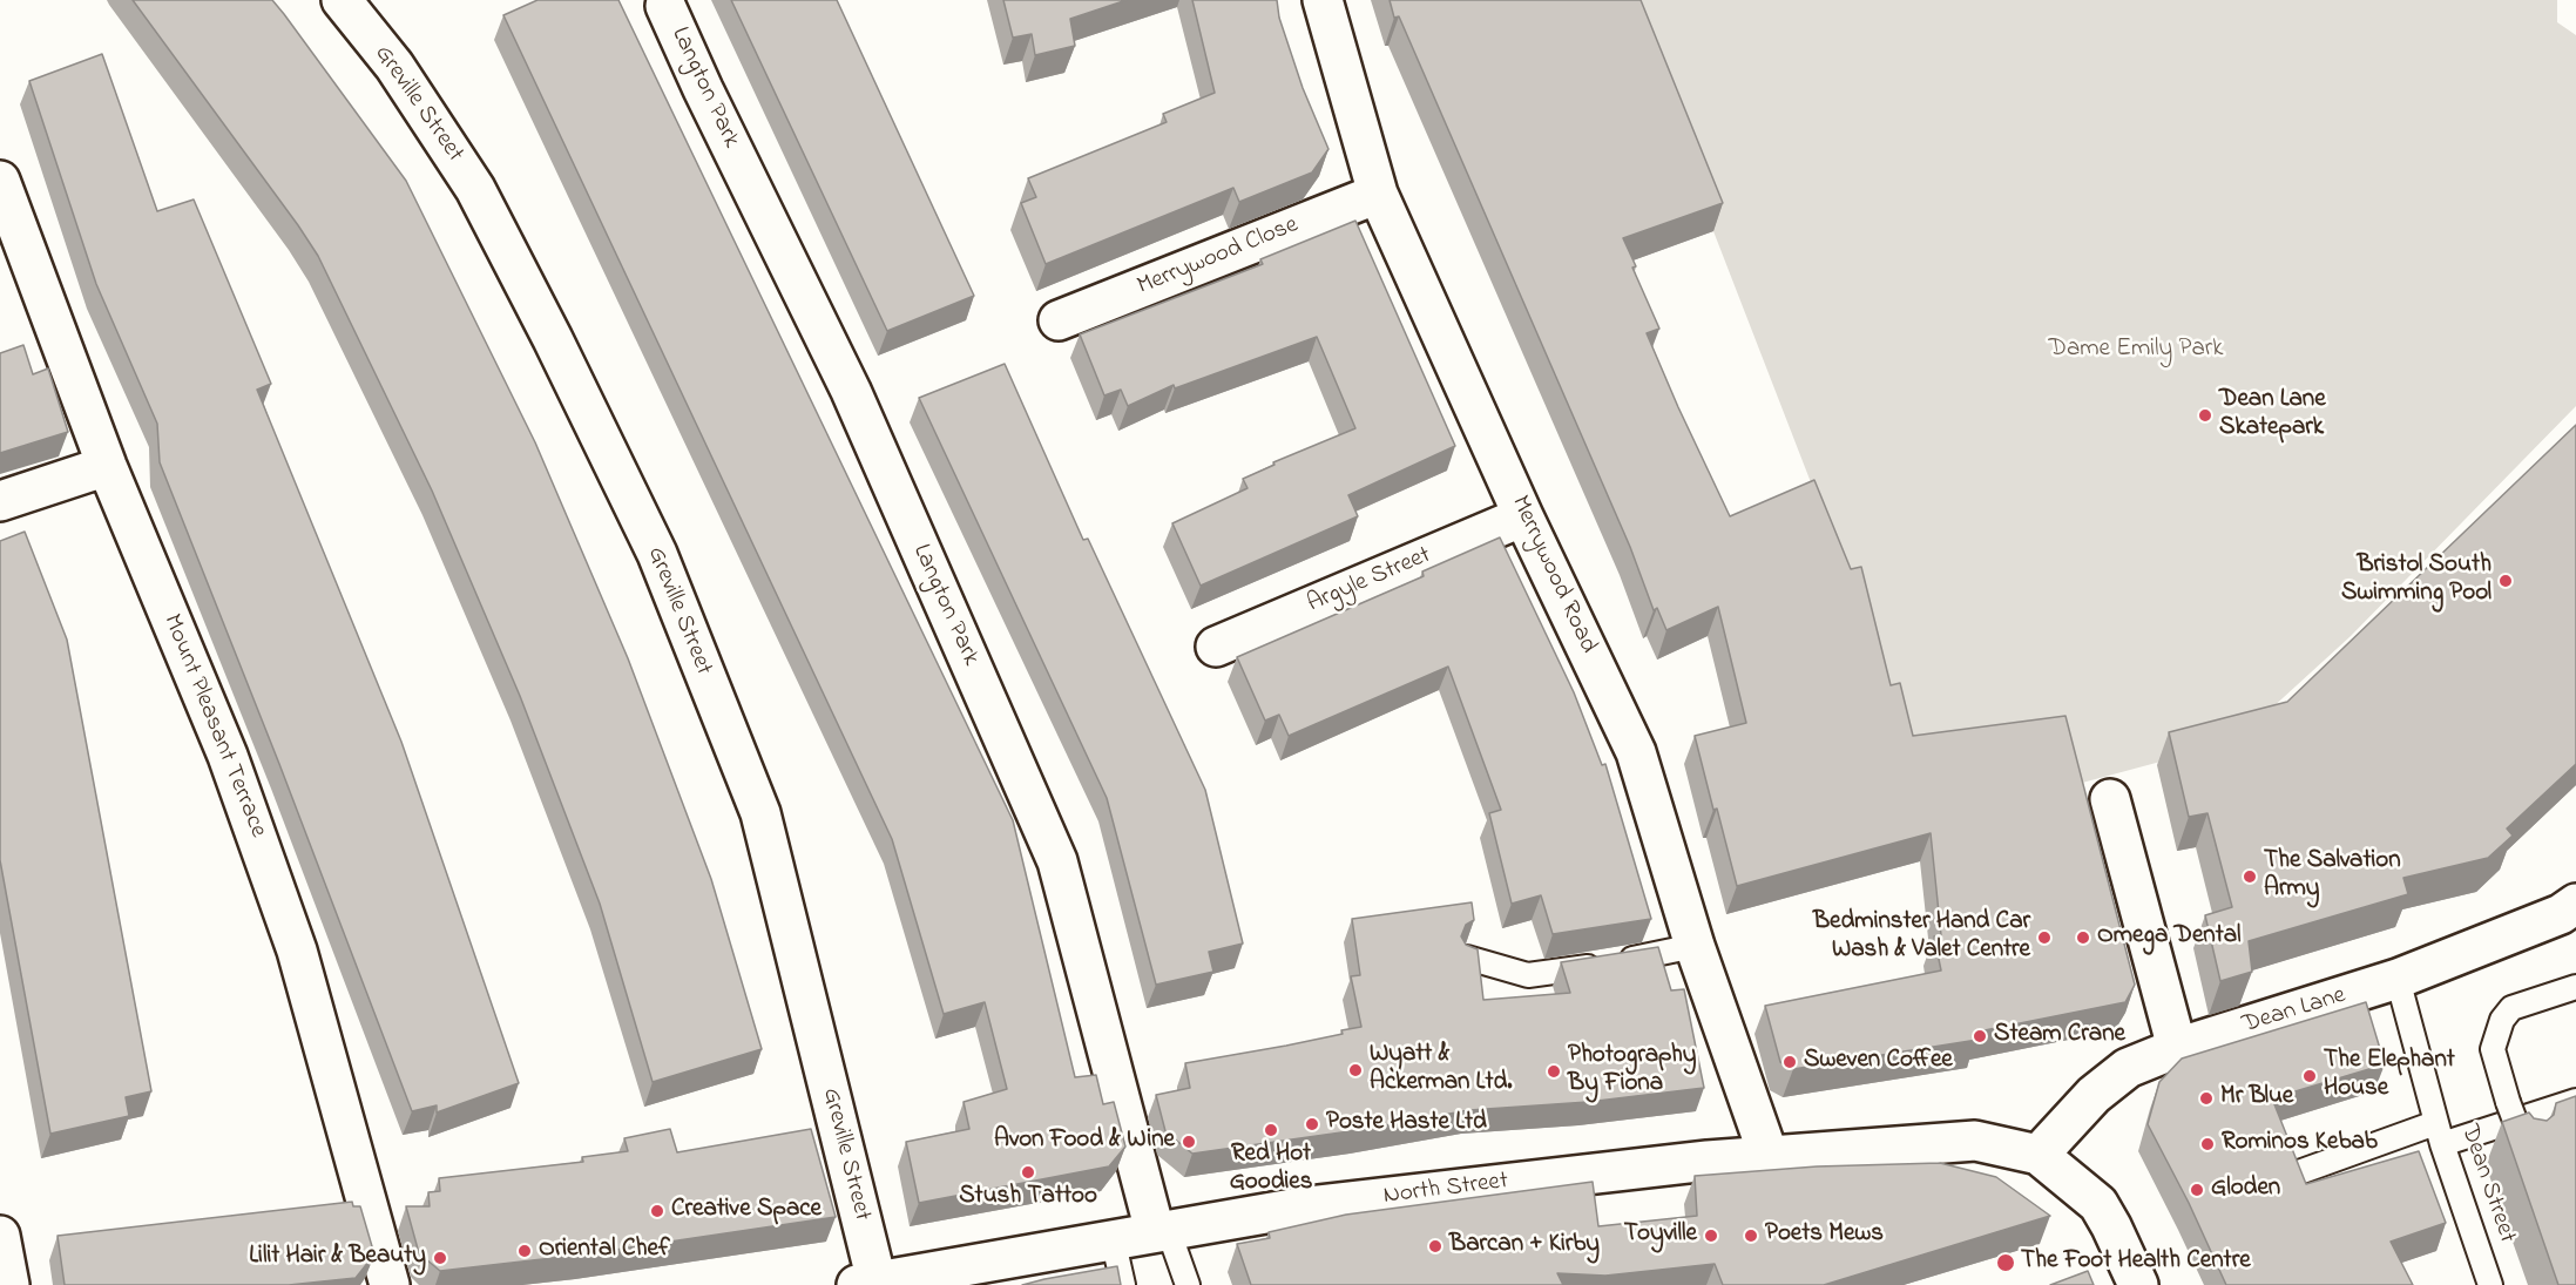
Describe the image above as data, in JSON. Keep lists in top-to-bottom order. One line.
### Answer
{"streets":{"street":["Langton Park","Greville Street","Merrywood Close","Merrywood Road","Argyle Street","Mount Pleasant Terrace","Dean Lane","North Street"],"lane":["Dean Street"]},"crossings":[["Langton Park","North Street"],["Greville Street","North Street"],["Merrywood Close","Merrywood Road"],["Merrywood Road","Argyle Street"],["Merrywood Road","North Street"],["Dean Lane","Dean Street"],["Dean Lane","North Street"]],"parks":["Dame Emily Park"],"places":["Dean Lane Skatepark","Bristol South Swimming Pool","The Salvation Army","Bedminster Hand Car Wash & Valet Centre","Omega Dental","Steam Crane","Sweven Coffee","Wyatt & Ackerman Ltd.","Photography By Fiona","The Elephant House","Mr Blue","Poste Haste Ltd","Red Hot Goodies","Avon Food & Wine","Rominos Kebab","Stush Tattoo","Gloden","Creative Space","Toyville","Poets Mews","Barcan + Kirby","Oriental Chef","Lilit Hair & Beauty","The Foot Health Centre"]}
